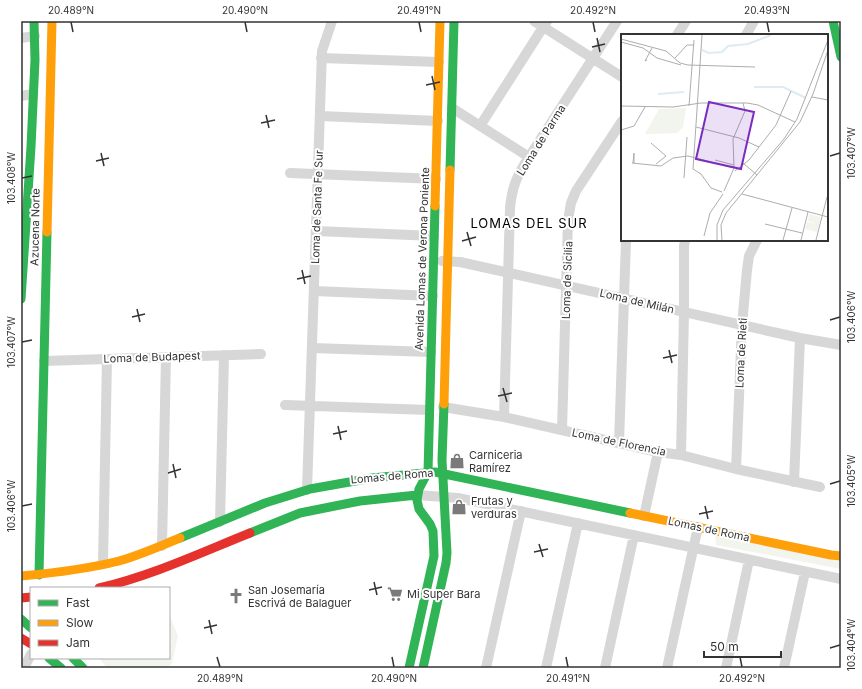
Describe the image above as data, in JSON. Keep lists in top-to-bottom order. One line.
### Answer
{"streets":{"street":["Loma de Parma","Loma de Santa Fe Sur","Azucena Norte","Avenida Lomas de Verona Poniente","Loma de Sicilia","Loma de Milán","Loma de Rieti","Loma de Budapest","Loma de Florencia","Lomas de Roma"]},"crossings":[["Loma de Parma","Loma de Milán"],["Loma de Parma","Loma de Florencia"],["Loma de Santa Fe Sur","Lomas de Roma"],["Azucena Norte","Loma de Budapest"],["Azucena Norte","Lomas de Roma"],["Avenida Lomas de Verona Poniente","Loma de Milán"],["Avenida Lomas de Verona Poniente","Lomas de Roma"],["Loma de Sicilia","Loma de Milán"],["Loma de Sicilia","Loma de Florencia"],["Loma de Milán","Loma de Rieti"],["Loma de Rieti","Loma de Florencia"]],"districts":["LOMAS DEL SUR"],"places":{"shop":["Carniceria Ramírez","Frutas y verduras"],"supermarket":["Mi Super Bara"],"church":["San Josemaría Escrivá de Balaguer"]},"legend":["Fast","Slow","Jam"],"scale_bar":"50 m","coordinates":["20.489°N","20.490°N","20.491°N","20.492°N","20.493°N","103.407°W","103.408°W","103.406°W","103.405°W","103.404°W"]}
